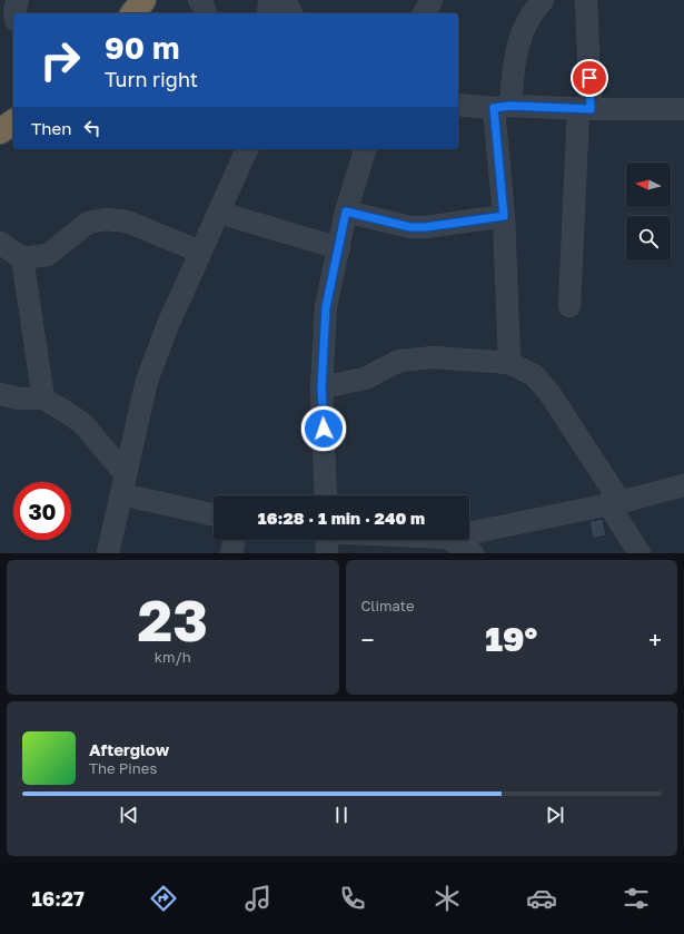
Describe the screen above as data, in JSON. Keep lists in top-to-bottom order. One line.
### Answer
{"north":"left","page":{"turn":["90 m","Turn right"],"then":"Then","limit":"30","trip":"16:28 · 1 min · 240 m","tile":[["23","km/h"],"Climate"],"heat":["−","19°","+"],"song":["Afterglow","The Pines"],"tabs":"16:27"}}
